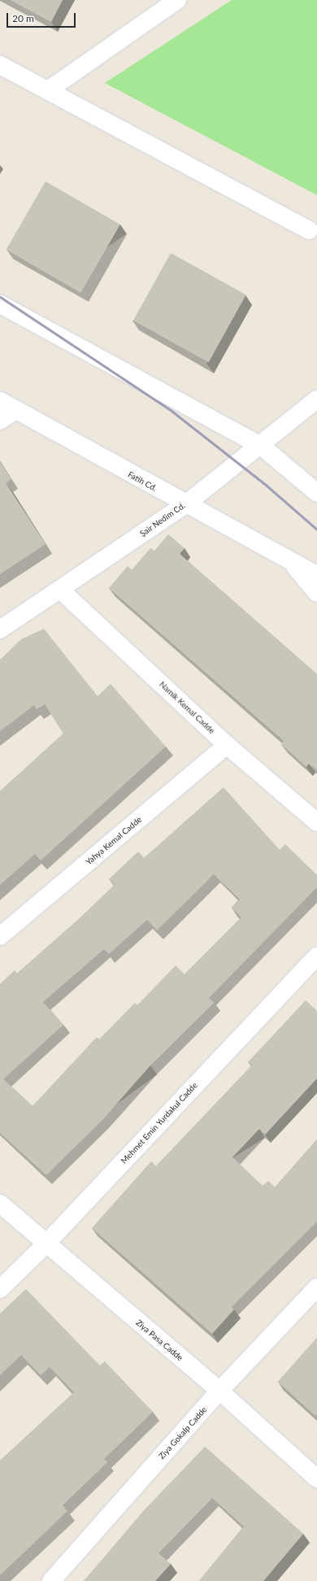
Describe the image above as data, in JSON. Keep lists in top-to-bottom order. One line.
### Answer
{"streets":{"street":["Fatih Cd.","Şair Nedim Cd.","Namik Kemal Cadde","Yahya Kemal Cadde","Mehmet Emin Yurdakul Cadde","Ziya Pasa Cadde","Ziya Gokalp Cadde"]},"crossings":[["Fatih Cd.","Şair Nedim Cd."],["Şair Nedim Cd.","Namik Kemal Cadde"],["Namik Kemal Cadde","Yahya Kemal Cadde"],["Mehmet Emin Yurdakul Cadde","Ziya Pasa Cadde"],["Ziya Pasa Cadde","Ziya Gokalp Cadde"]],"scale_bar":"20 m"}
